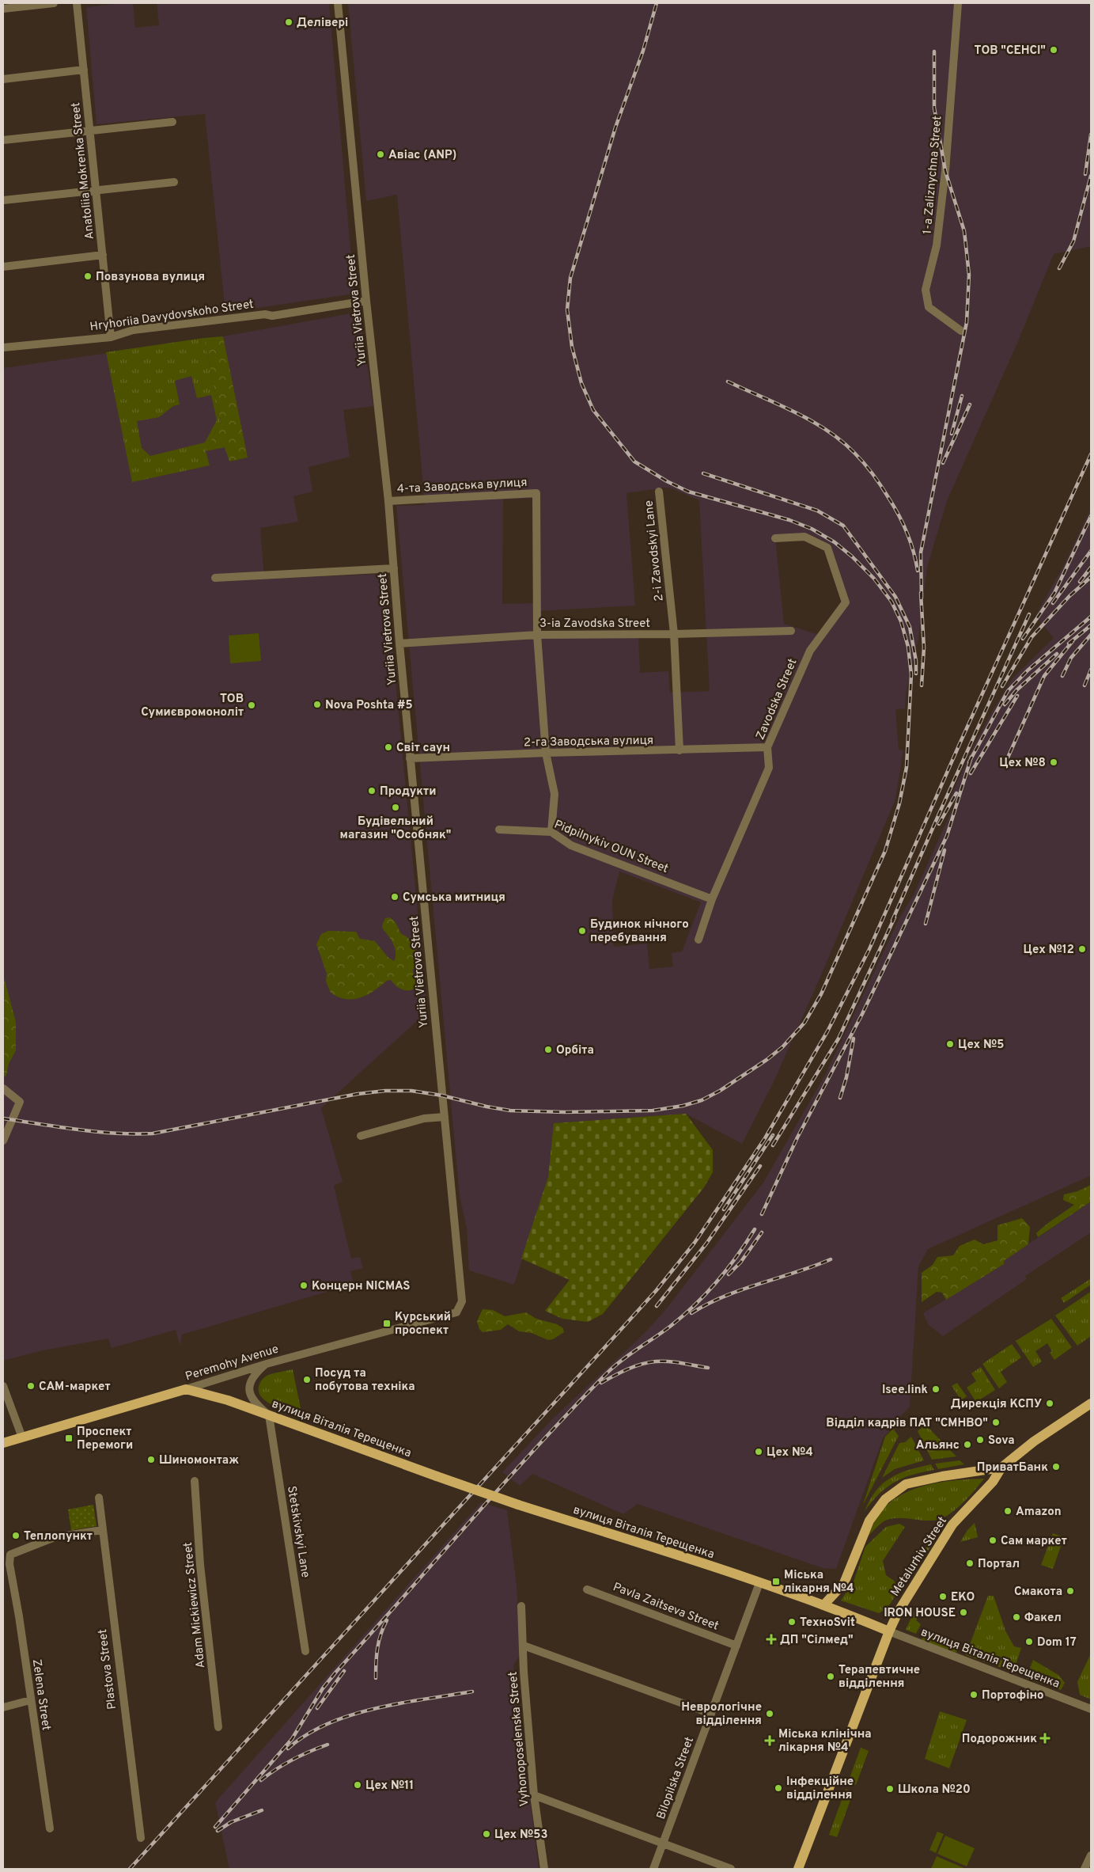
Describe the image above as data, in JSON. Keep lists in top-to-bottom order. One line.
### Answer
{"streets":{"main road":["Peremohy Avenue","вулиця Віталія Терещенка","Metalurhiv Street"],"street":["Anatoliia Mokrenka Street","1-a Zaliznychna Street","Yuriia Vietrova Street","Hryhoriia Davydovskoho Street","4-та Заводська вулиця","2-i Zavodskyi Lane","3-ia Zavodska Street","Zavodska Street","2-га Заводська вулиця","Pidpilnykiv OUN Street","Stetskivskyi Lane","Adam Mickiewicz Street","Pavla Zaitseva Street","Plastova Street","Zelena Street","Vyhonoposelenska Street","Bilopilska Street"]},"crossings":[["Anatoliia Mokrenka Street","Hryhoriia Davydovskoho Street"],["Yuriia Vietrova Street","Hryhoriia Davydovskoho Street"],["Yuriia Vietrova Street","4-та Заводська вулиця"],["Yuriia Vietrova Street","3-ia Zavodska Street"],["Yuriia Vietrova Street","2-га Заводська вулиця"],["Yuriia Vietrova Street","Peremohy Avenue"],["4-та Заводська вулиця","3-ia Zavodska Street"],["2-i Zavodskyi Lane","3-ia Zavodska Street"],["2-i Zavodskyi Lane","2-га Заводська вулиця"],["Zavodska Street","2-га Заводська вулиця"],["Zavodska Street","Pidpilnykiv OUN Street"],["Peremohy Avenue","вулиця Віталія Терещенка"],["вулиця Віталія Терещенка","Stetskivskyi Lane"],["вулиця Віталія Терещенка","Metalurhiv Street"],["вулиця Віталія Терещенка","Bilopilska Street"],["Pavla Zaitseva Street","Bilopilska Street"],["Plastova Street","Zelena Street"]],"places":{"other":["Делівері","ТОВ \"СЕНСІ\"","Авіас (ANP)","Повзунова вулиця","Nova Poshta #5","ТОВ Сумиєвромоноліт","Світ саун","Цех №8","Продукти","Будівельний магазин \"Особняк\"","Сумська митниця","Будинок нічного перебування","Цех №12","Цех №5","Орбіта","Концерн NICMAS","Посуд та побутова техніка","САМ-маркет","Isee.link","Дирекція КСПУ","Відділ кадрів ПАТ \"СМНВО\"","Sova","Альянс","Цех №4","Шиномонтаж","ПриватБанк","Amazon","Теплопункт","Сам маркет","Портал","Смакота","ЕКО","IRON HOUSE","Факел","ТехноSvit","Dom 17","Терапевтичне відділення","Портофіно","Неврологічне відділення","Цех №11","Інфекційне відділення","Школа №20","Цех №53"],"transit":["Курський проспект","Проспект Перемоги","Міська лікарня №4"],"health":["ДП \"Сілмед\"","Подорожник","Міська клінічна лікарня №4"]}}
